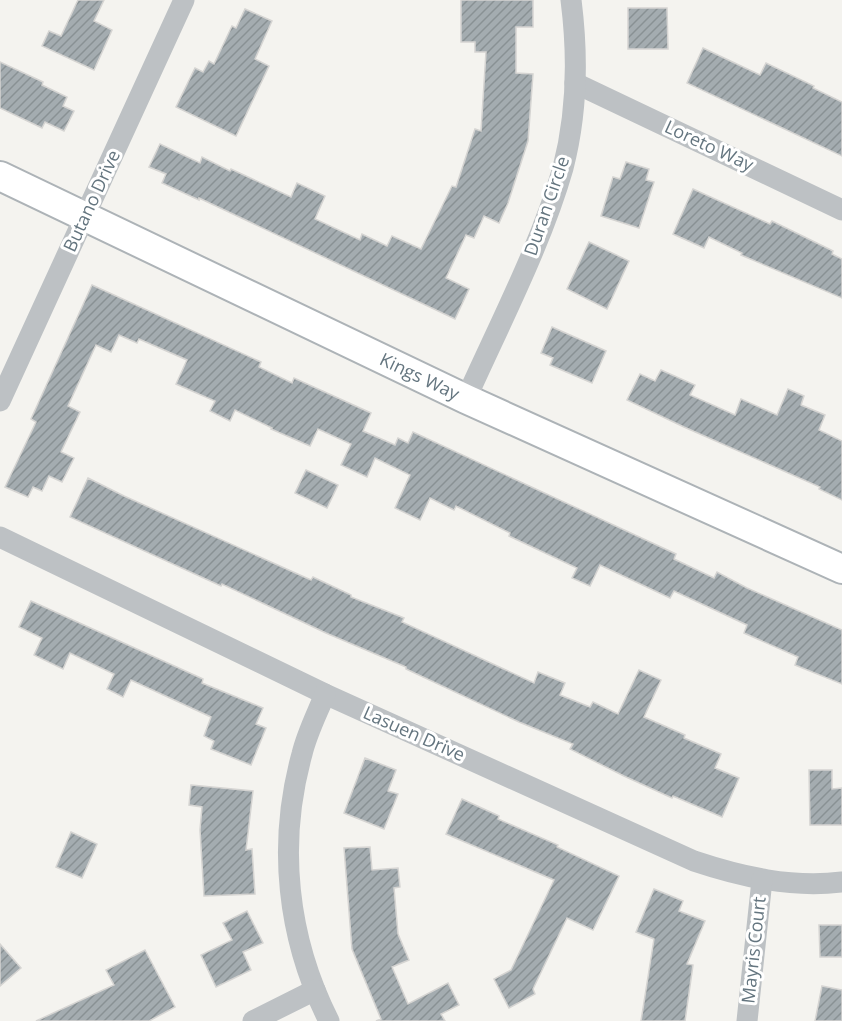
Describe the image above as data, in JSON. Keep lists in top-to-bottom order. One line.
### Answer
{"streets":{"street":["Loreto Way","Butano Drive","Duran Circle","Kings Way","Lasuen Drive","Mayris Court"]},"crossings":[["Loreto Way","Duran Circle"],["Butano Drive","Kings Way"],["Duran Circle","Kings Way"],["Lasuen Drive","Mayris Court"]]}
